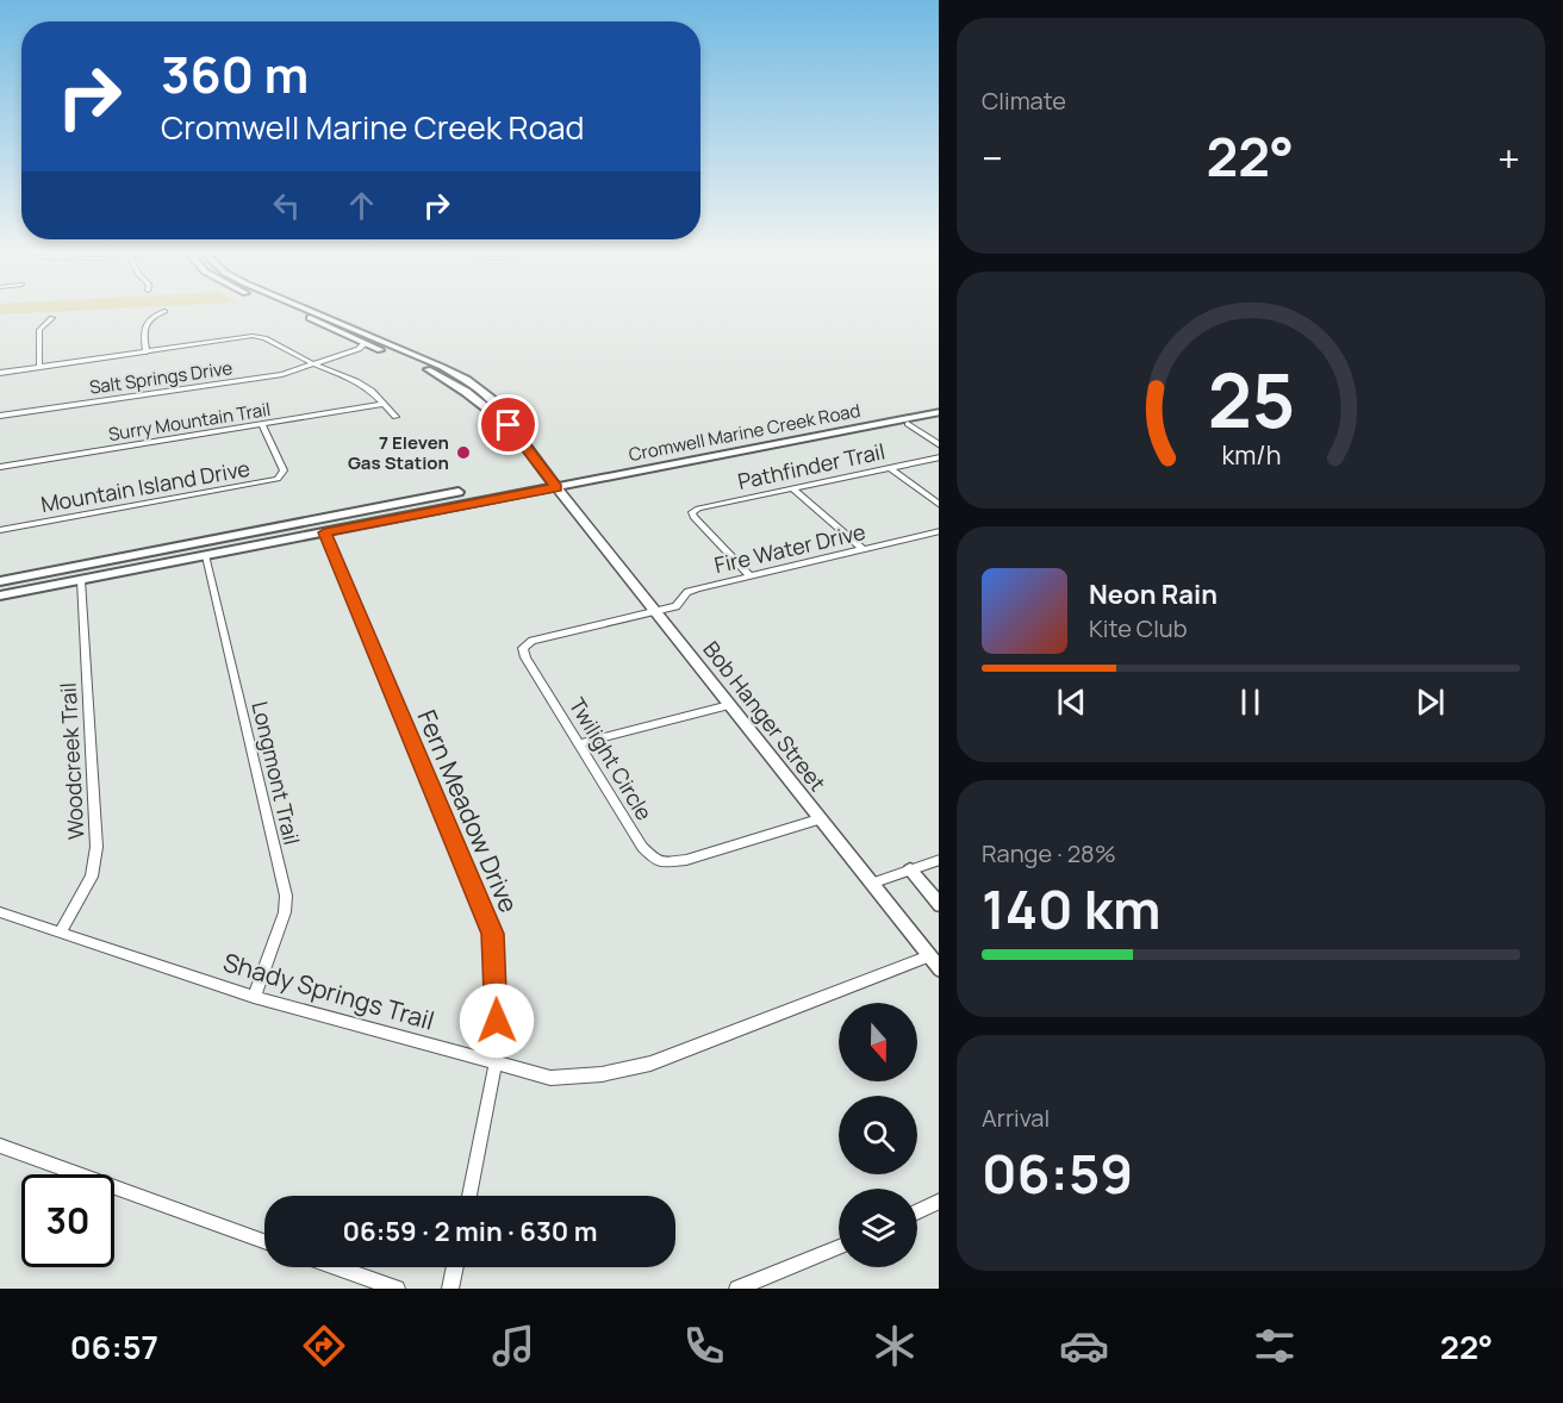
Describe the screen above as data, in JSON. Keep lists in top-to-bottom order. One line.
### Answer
{"streets":{"main road":["Cromwell Marine Creek Road"],"street":["Salt Springs Drive","Surry Mountain Trail","Pathfinder Trail","Mountain Island Drive","Fire Water Drive","Bob Hanger Street","Twilight Circle","Woodcreek Trail","Longmont Trail","Fern Meadow Drive","Shady Springs Trail"]},"crossings":[["Surry Mountain Trail","Mountain Island Drive"],["Cromwell Marine Creek Road","Bob Hanger Street"],["Cromwell Marine Creek Road","Woodcreek Trail"],["Cromwell Marine Creek Road","Longmont Trail"],["Cromwell Marine Creek Road","Fern Meadow Drive"],["Pathfinder Trail","Fire Water Drive"],["Fire Water Drive","Bob Hanger Street"],["Fire Water Drive","Twilight Circle"],["Bob Hanger Street","Twilight Circle"],["Bob Hanger Street","Shady Springs Trail"],["Woodcreek Trail","Shady Springs Trail"],["Longmont Trail","Shady Springs Trail"],["Fern Meadow Drive","Shady Springs Trail"]],"places":["7 Eleven Gas Station"],"north":"bottom","page":{"tile":["Climate",["Range · 28%","140 km"],["Arrival","06:59"]],"turn":["360 m","Cromwell Marine Creek Road"],"heat":["−","22°","+"],"song":["Neon Rain","Kite Club"],"limit":"30","trip":"06:59 · 2 min · 630 m","tabs":["06:57","22°"],"gauge":["25","km/h"]}}
